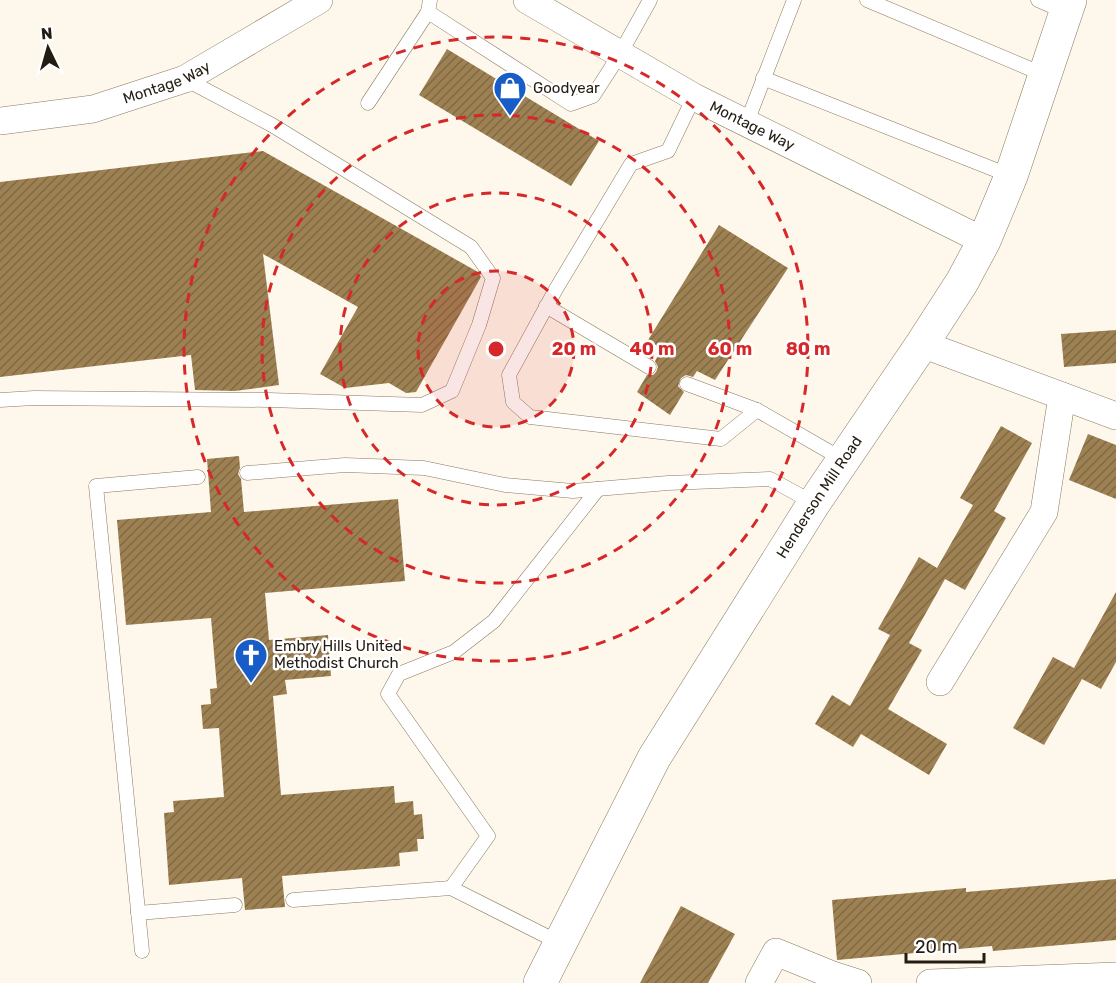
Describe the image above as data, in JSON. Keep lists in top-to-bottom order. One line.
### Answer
{"streets":{"street":["Montage Way","Henderson Mill Road"]},"crossings":[["Montage Way","Henderson Mill Road"]],"places":{"shop":["Goodyear"],"church":["Embry Hills United Methodist Church"]},"scale_bar":"20 m","north":"top","rings":["20 m","40 m","60 m","80 m"]}
